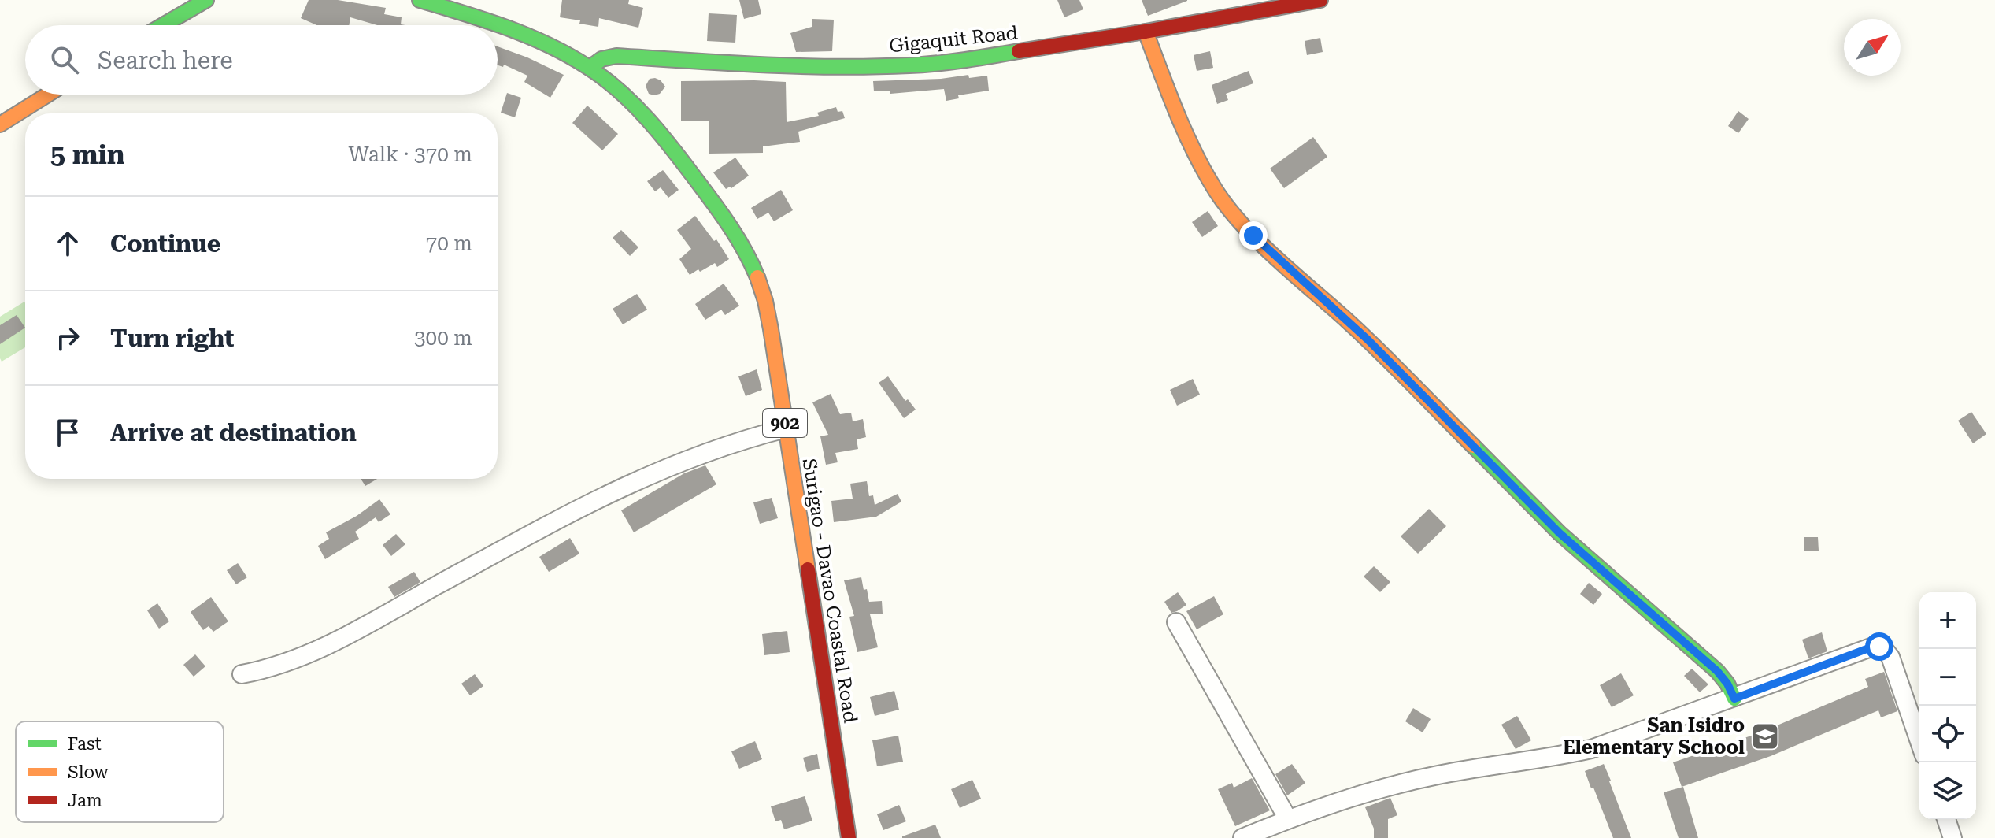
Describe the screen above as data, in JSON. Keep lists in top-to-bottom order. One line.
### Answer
{"streets":{"main road":["Gigaquit Road","902","Surigao - Davao Coastal Road"]},"crossings":[["Gigaquit Road","Surigao - Davao Coastal Road"]],"places":{"school or university":["San Isidro Elementary School"]},"legend":["Fast","Slow","Jam"],"north":"top right","page":{"search":"Search here","heading":["5 min","Walk · 370 m"],"list":[["Continue","70 m"],["Turn right","300 m"],"Arrive at destination"],"map_buttons":["+","−"]}}
